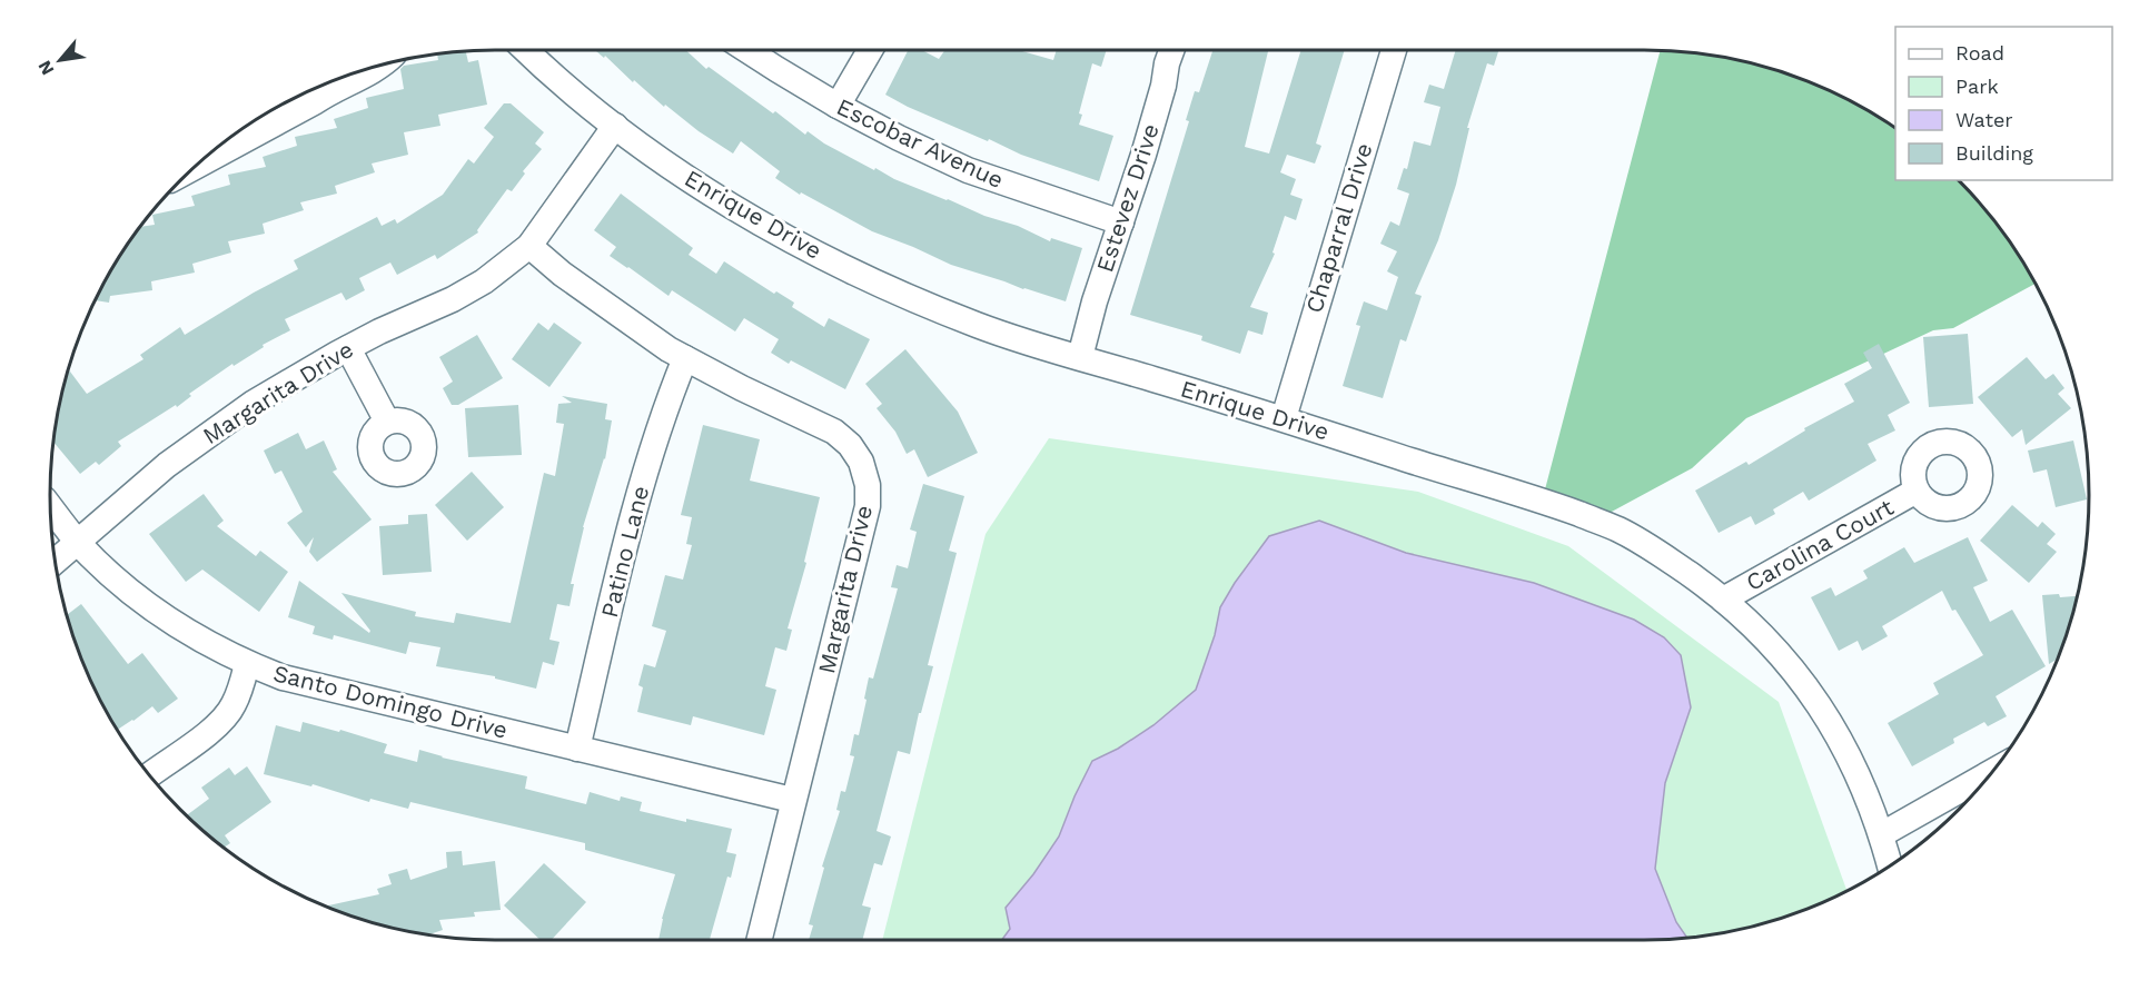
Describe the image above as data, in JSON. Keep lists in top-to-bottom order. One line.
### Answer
{"streets":{"street":["Escobar Avenue","Estevez Drive","Enrique Drive","Chaparral Drive","Margarita Drive","Carolina Court","Patino Lane","Santo Domingo Drive"]},"crossings":[["Escobar Avenue","Estevez Drive"],["Estevez Drive","Enrique Drive"],["Enrique Drive","Chaparral Drive"],["Enrique Drive","Margarita Drive"],["Enrique Drive","Carolina Court"],["Margarita Drive","Patino Lane"],["Margarita Drive","Santo Domingo Drive"],["Patino Lane","Santo Domingo Drive"]],"legend":["Road","Park","Water","Building"],"north":"bottom left"}
